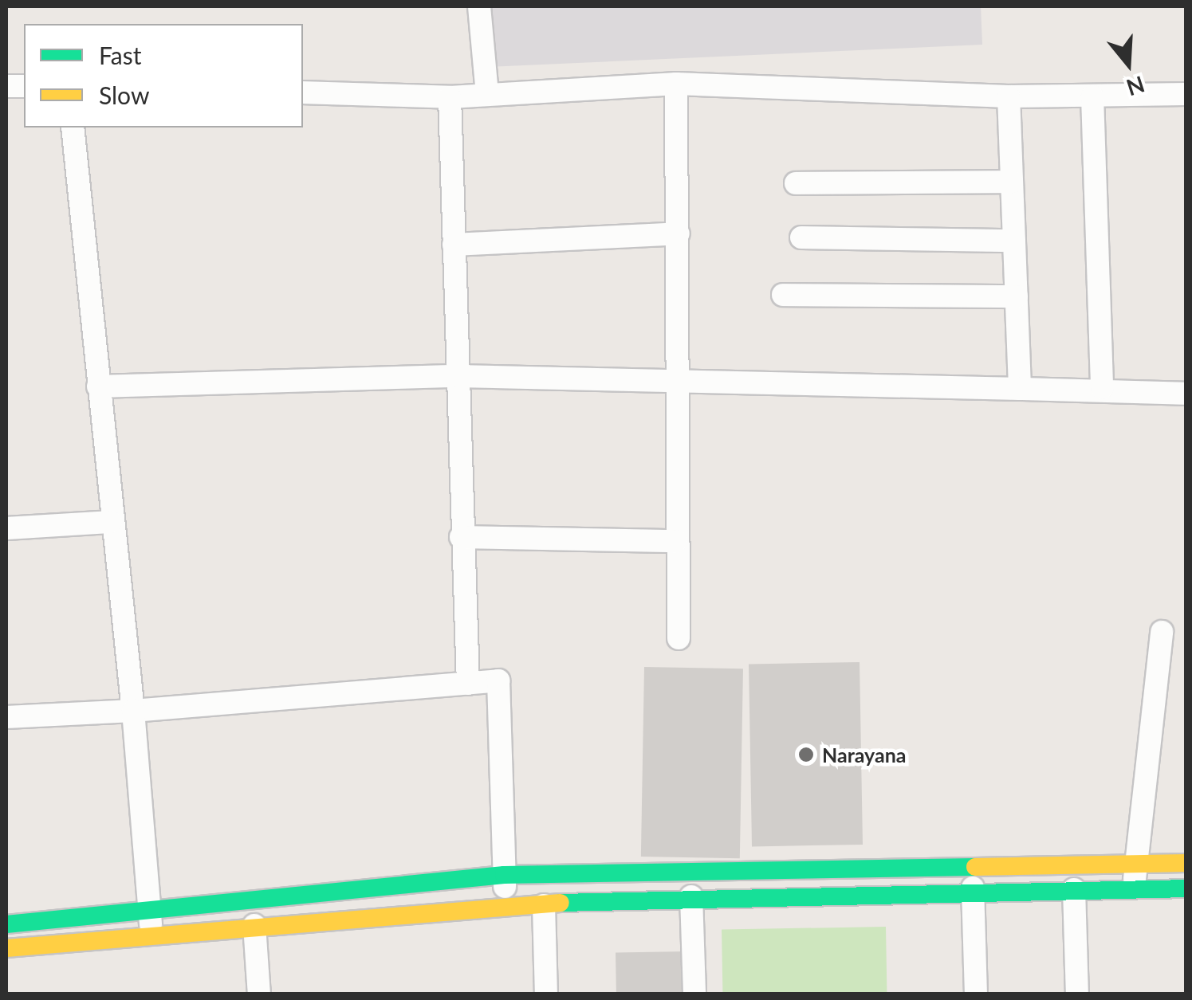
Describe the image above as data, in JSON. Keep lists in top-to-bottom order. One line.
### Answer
{"places":["Narayana"],"legend":["Fast","Slow"],"north":"bottom"}
